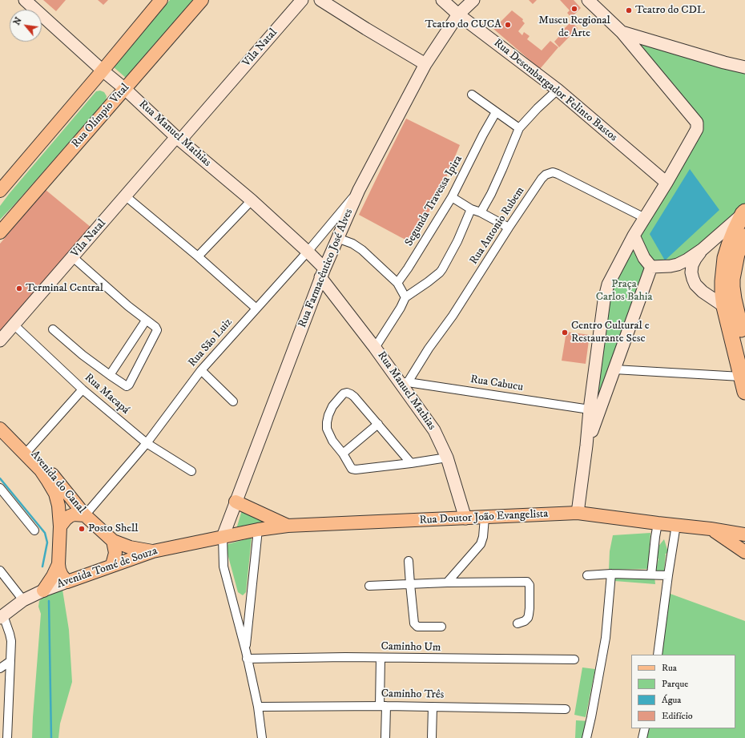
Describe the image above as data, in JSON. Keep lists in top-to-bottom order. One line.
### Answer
{"streets":{"main road":["Rua Olímpio Vital","Avenida do Canal","Rua Doutor João Evangelista","Avenida Tomé de Souza"],"street":["Vila Natal","Rua Desembargador Felinto Bastos","Rua Manuel Mathias","Segunda Travessa Ipira","Rua Antonio Rubem","Rua Farmacêutico José Alves","Rua São Luiz","Rua Cabucu","Rua Macapá","Caminho Um","Caminho Três"]},"crossings":[["Vila Natal","Rua Manuel Mathias"],["Vila Natal","Rua Macapá"],["Rua Desembargador Felinto Bastos","Rua Farmacêutico José Alves"],["Rua Olímpio Vital","Rua Manuel Mathias"],["Rua Manuel Mathias","Rua Antonio Rubem"],["Rua Manuel Mathias","Rua Farmacêutico José Alves"],["Rua Manuel Mathias","Rua São Luiz"],["Rua Manuel Mathias","Rua Cabucu"],["Rua Manuel Mathias","Rua Doutor João Evangelista"],["Rua Antonio Rubem","Rua Cabucu"],["Rua Farmacêutico José Alves","Rua São Luiz"],["Rua Farmacêutico José Alves","Rua Doutor João Evangelista"],["Rua Farmacêutico José Alves","Avenida Tomé de Souza"],["Rua São Luiz","Rua Macapá"],["Rua São Luiz","Avenida do Canal"],["Rua São Luiz","Avenida Tomé de Souza"],["Avenida do Canal","Avenida Tomé de Souza"],["Rua Doutor João Evangelista","Avenida Tomé de Souza"]],"parks":["Praça Carlos Bahia"],"places":["Museu Regional de Arte","Teatro do CDL","Teatro do CUCA","Terminal Central","Centro Cultural e Restaurante Sesc","Posto Shell"],"legend":["Rua","Parque","Água","Edifício"],"north":"top left"}
